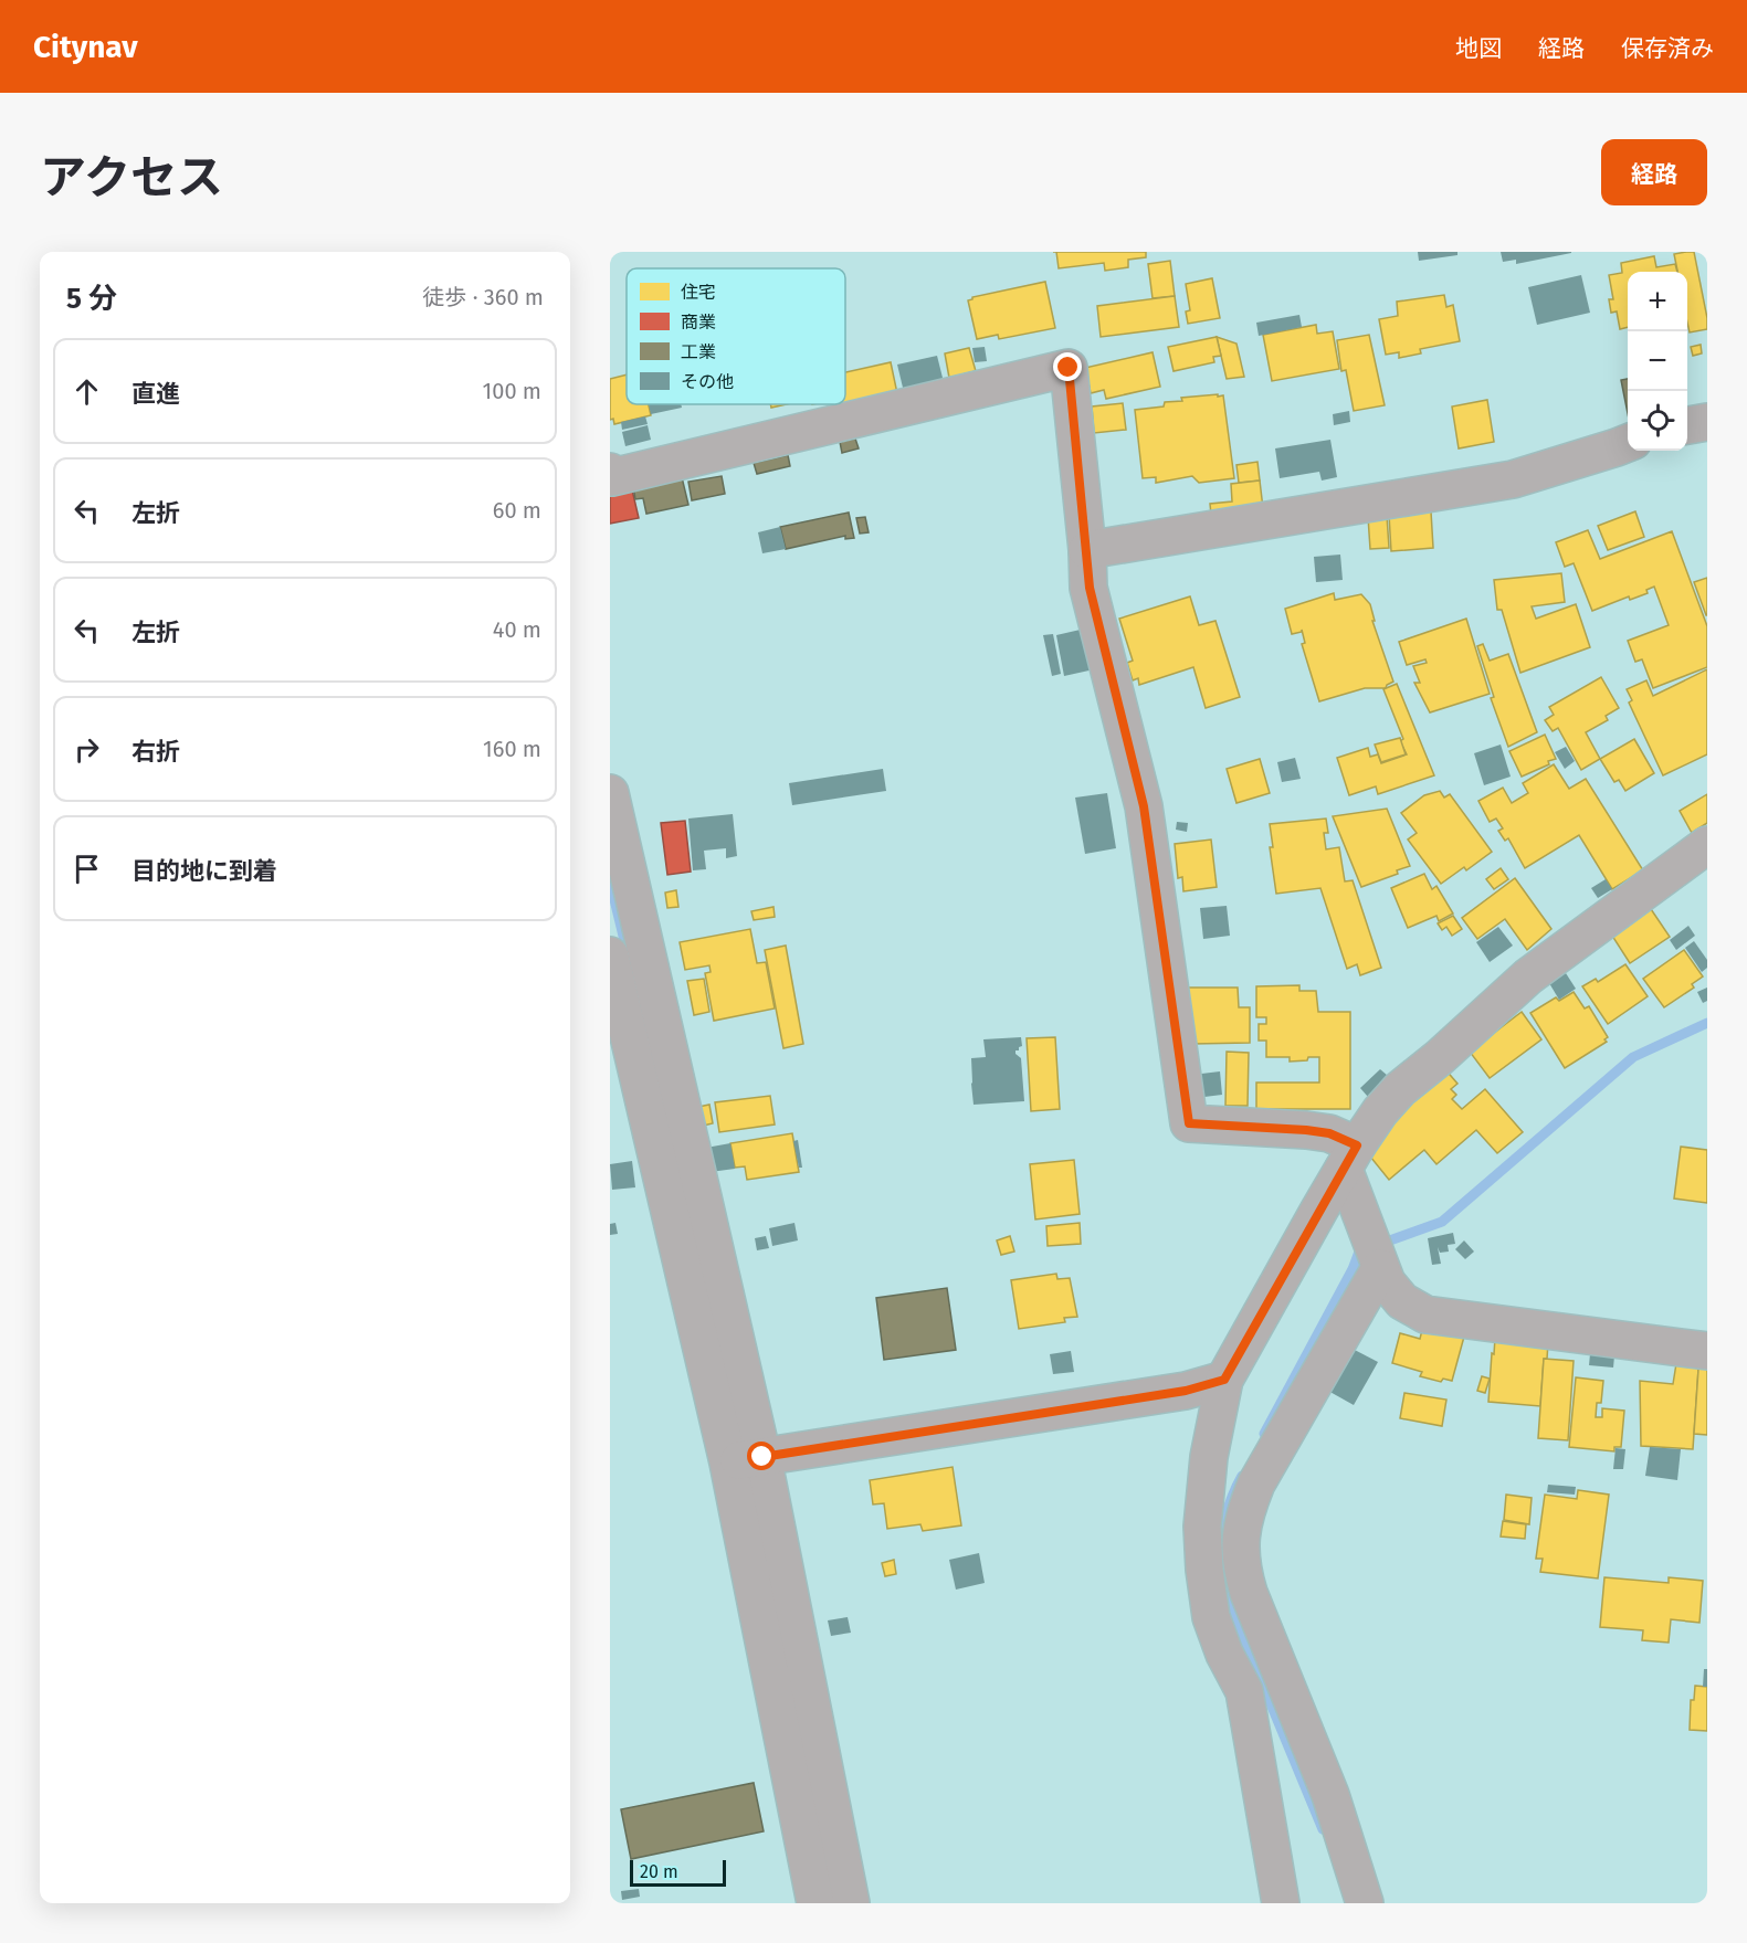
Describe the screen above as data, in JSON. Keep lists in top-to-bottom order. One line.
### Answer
{"legend":["住宅","商業","工業","その他"],"scale_bar":"20 m","page":{"header":"Citynav","nav":["地図","経路","保存済み"],"title":"アクセス","buttons":"経路","heading":["5 分","徒歩 · 360 m"],"map_buttons":["+","−"],"list":[["直進","100 m"],["左折","60 m"],["左折","40 m"],["右折","160 m"],"目的地に到着"],"scale":"20 m"}}
